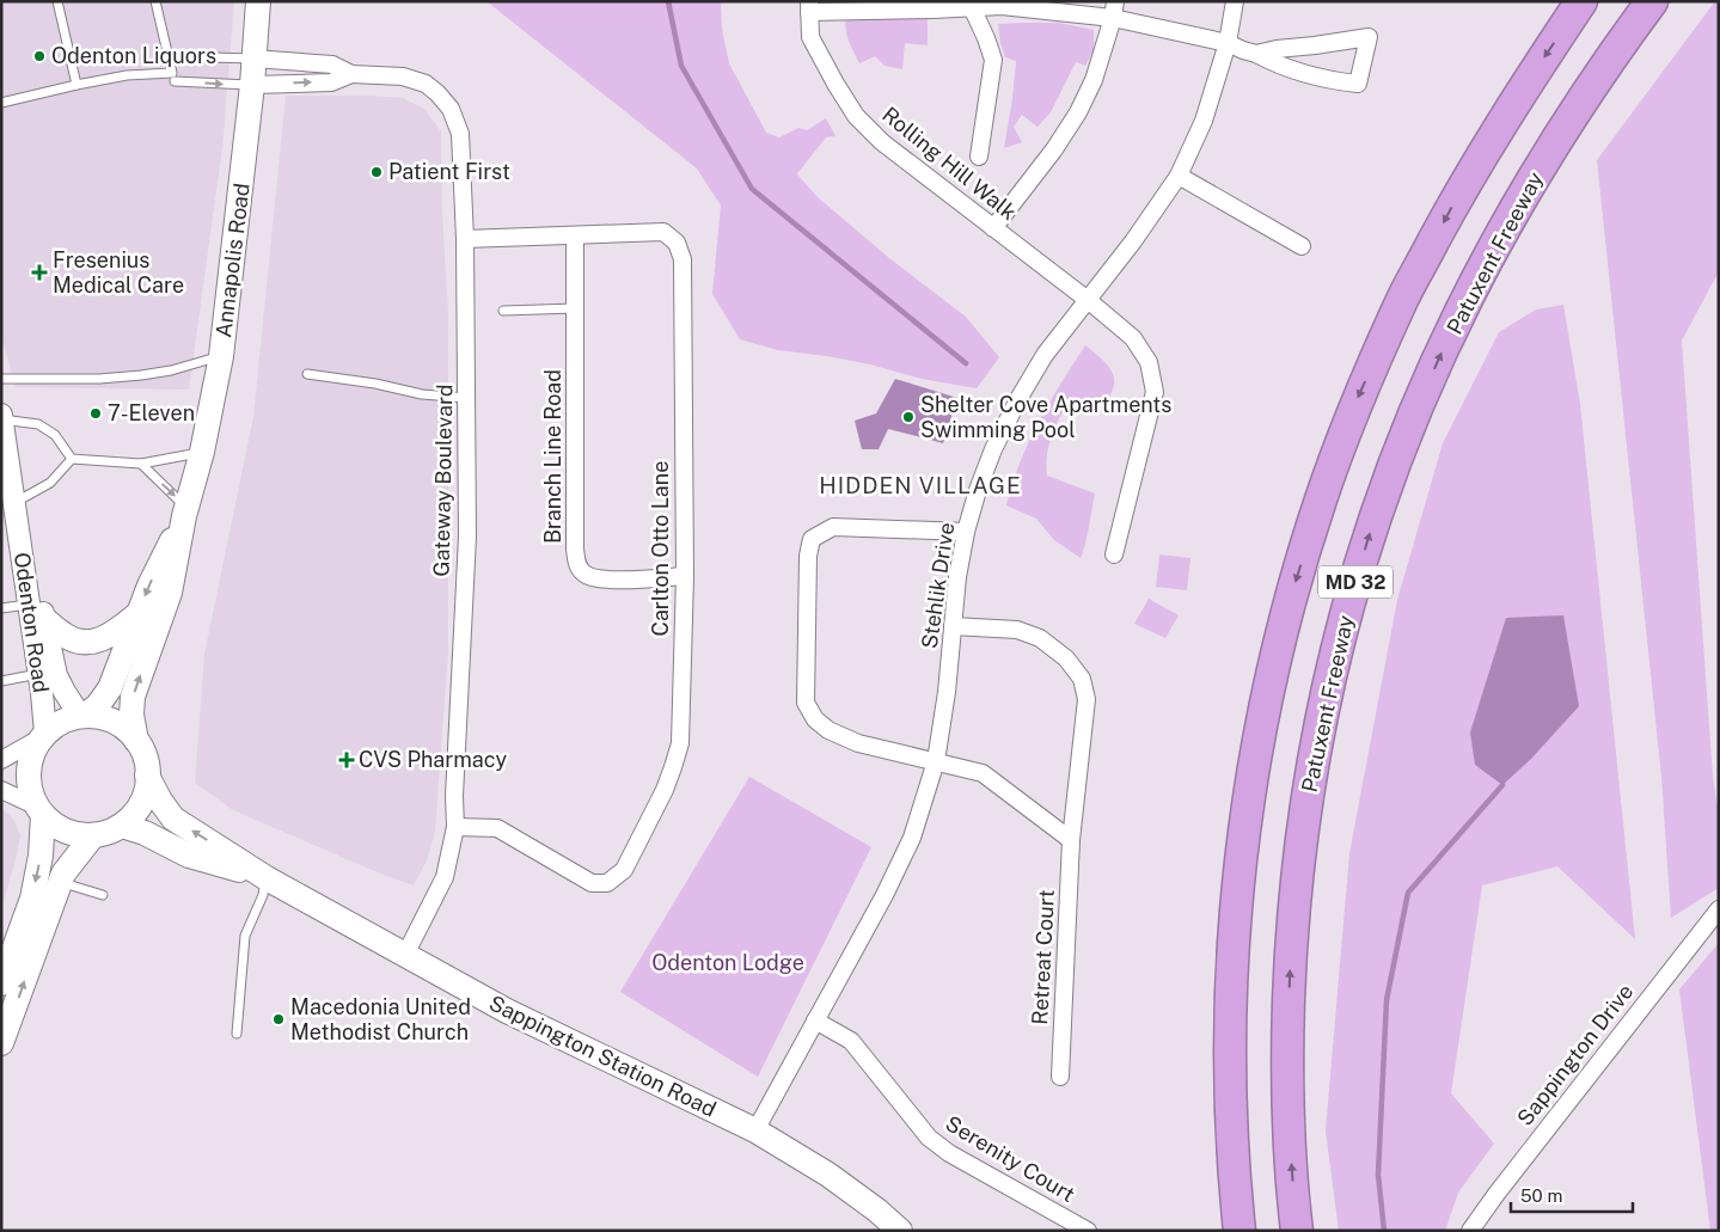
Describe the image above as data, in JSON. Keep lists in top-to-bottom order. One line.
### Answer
{"streets":{"highway":["Patuxent Freeway","MD 32"],"main road":["Annapolis Road","Sappington Station Road"],"street":["Rolling Hill Walk","Branch Line Road","Gateway Boulevard","Carlton Otto Lane","Stehlik Drive","Odenton Road","Retreat Court","Sappington Drive","Serenity Court"]},"crossings":[["Rolling Hill Walk","Stehlik Drive"],["Annapolis Road","Gateway Boulevard"],["Annapolis Road","Odenton Road"],["Annapolis Road","Sappington Station Road"],["Branch Line Road","Carlton Otto Lane"],["Gateway Boulevard","Carlton Otto Lane"],["Gateway Boulevard","Sappington Station Road"],["Stehlik Drive","Retreat Court"],["Stehlik Drive","Sappington Station Road"],["Stehlik Drive","Serenity Court"],["Odenton Road","Sappington Station Road"]],"districts":["HIDDEN VILLAGE"],"parks":["Odenton Lodge"],"places":{"other":["Odenton Liquors","Patient First","7-Eleven","Shelter Cove Apartments Swimming Pool","Macedonia United Methodist Church"],"health":["Fresenius Medical Care","CVS Pharmacy"]},"scale_bar":"50 m"}
